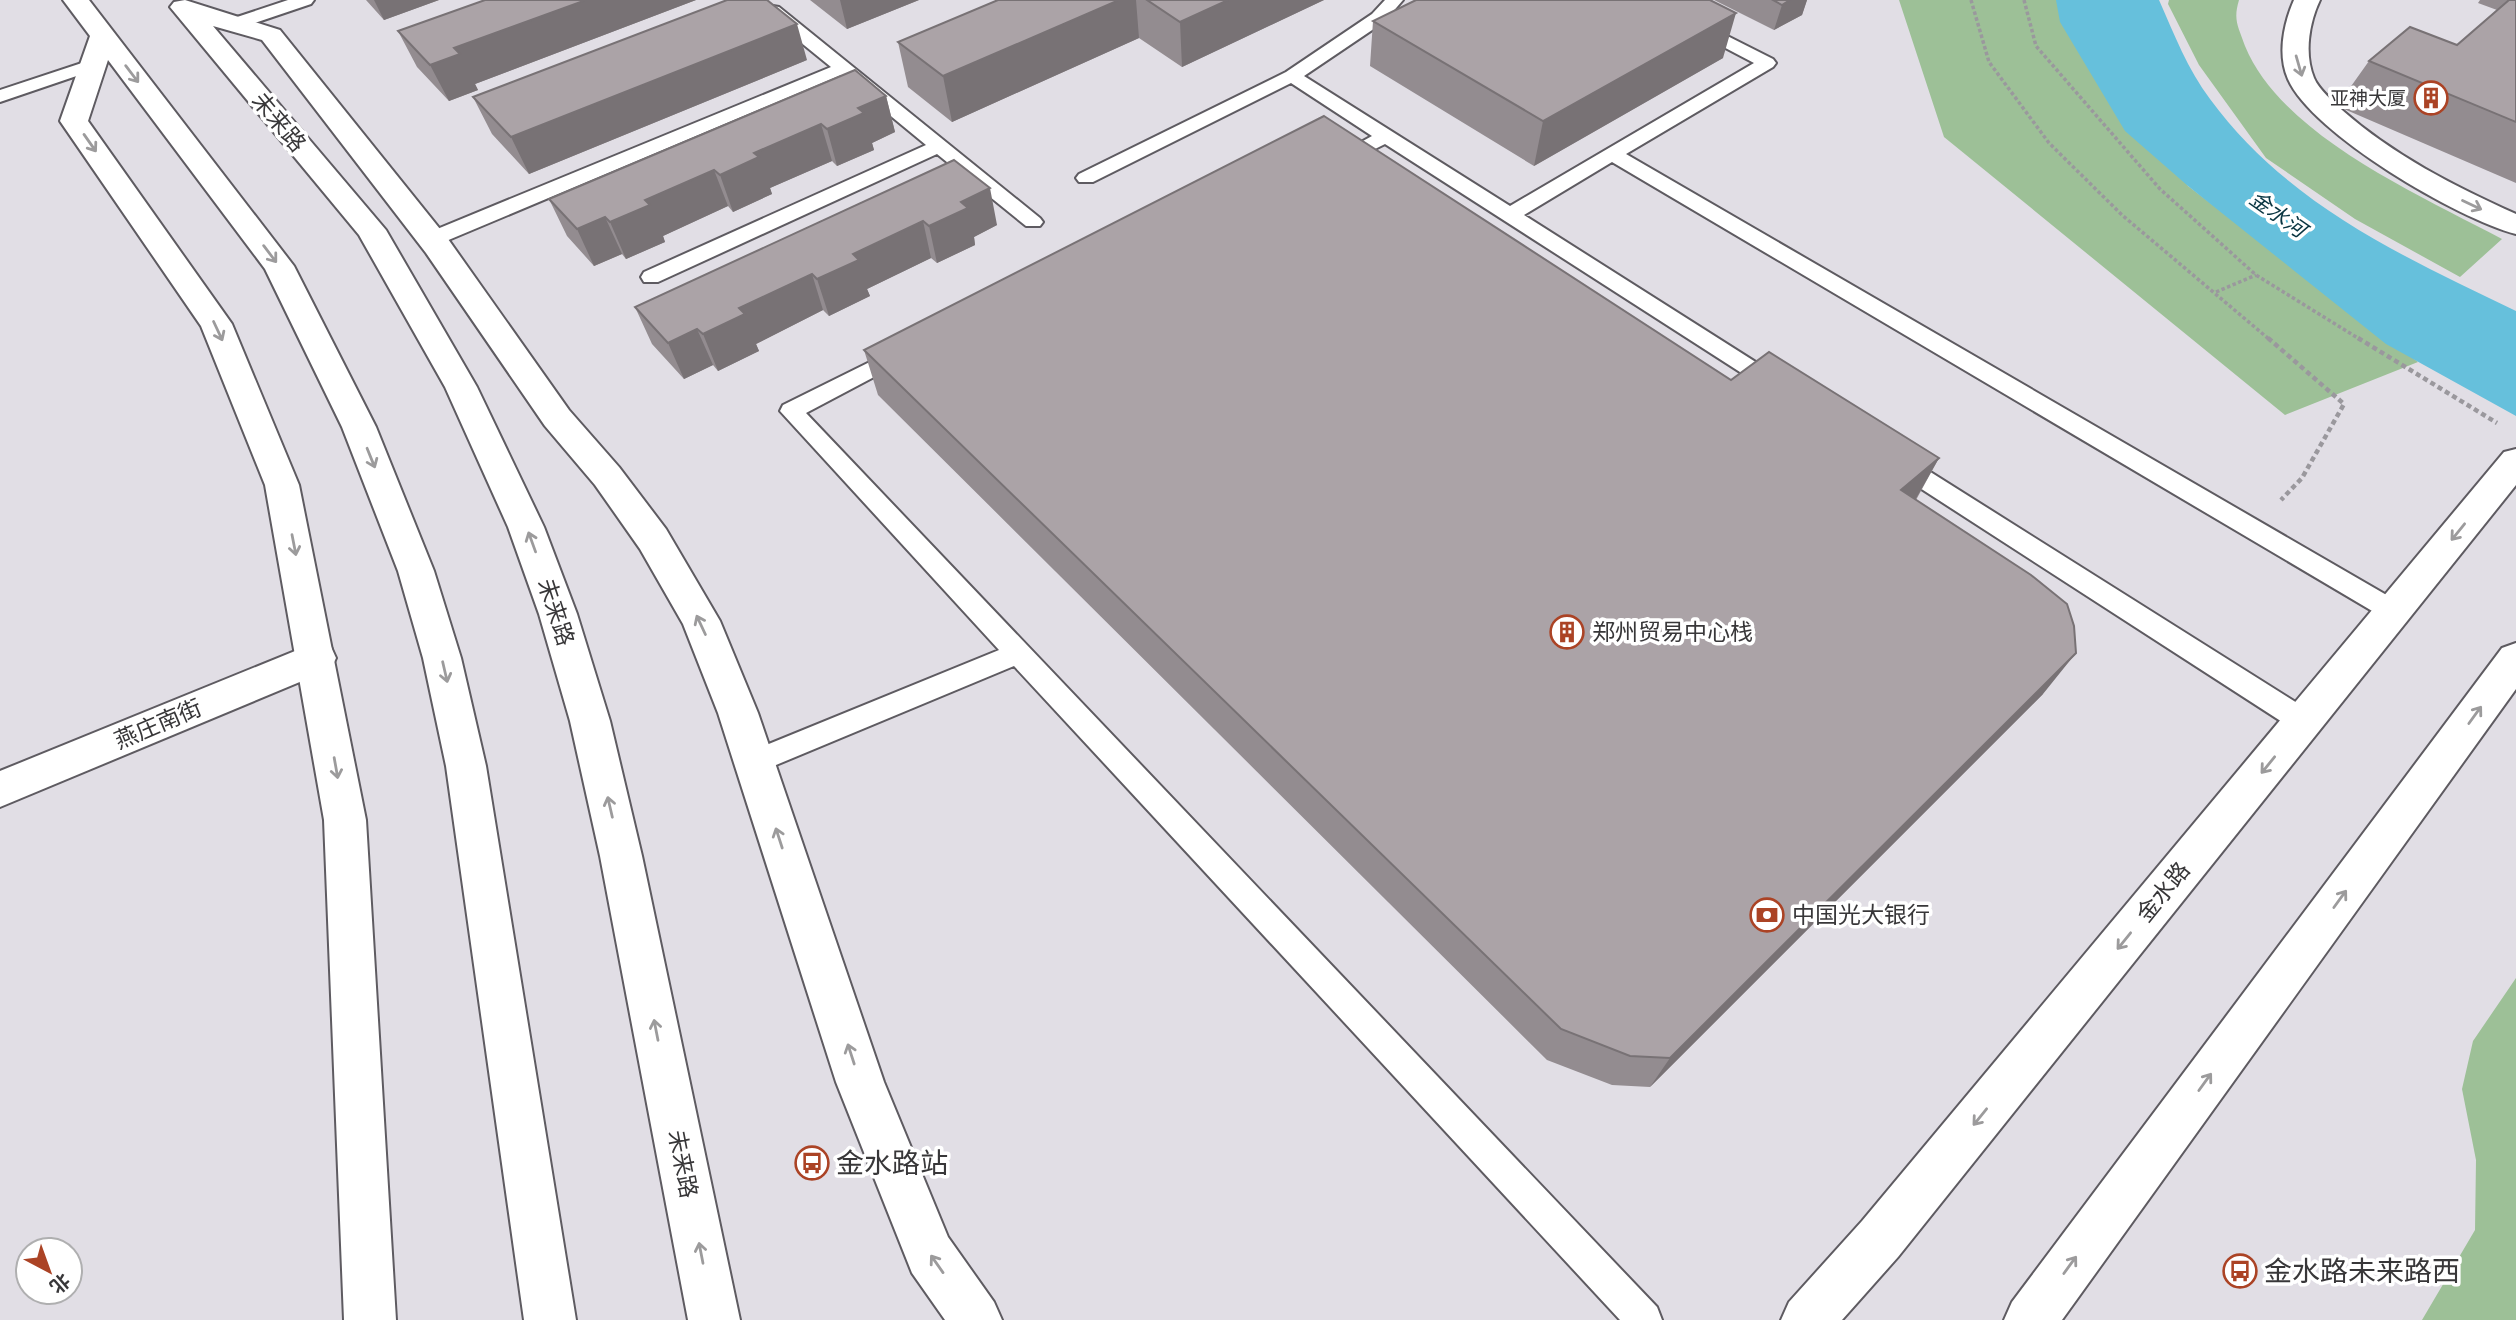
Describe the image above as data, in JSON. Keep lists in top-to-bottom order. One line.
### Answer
{"streets":{"main road":["未来路","燕庄南街","金水路"]},"water":["金水河"],"places":{"building":["亚神大厦","郑州贸易中心栈"],"bank":["中国光大银行"],"bus stop":["金水路站","金水路未来路西"]},"north":"bottom right"}
